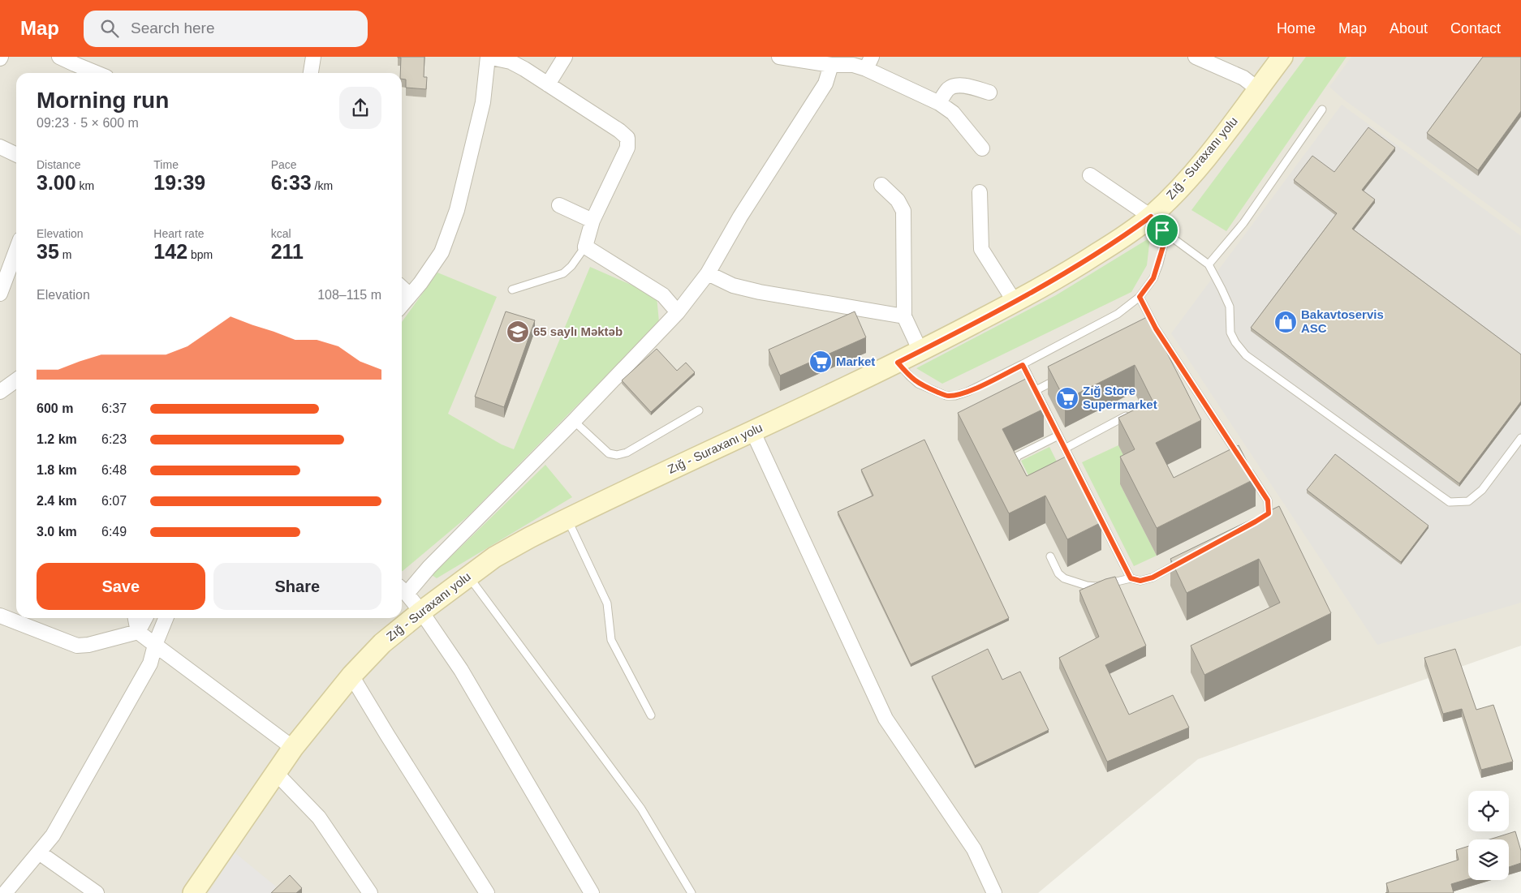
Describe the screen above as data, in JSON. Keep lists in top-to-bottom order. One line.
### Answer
{"streets":{"main road":["Zığ - Suraxanı yolu"]},"places":{"shop":["Bakavtoservis ASC"],"school or university":["65 saylı Məktəb"],"supermarket":["Market","Zığ Store Supermarket"]},"page":{"header":"Map","search":"Search here","nav":["Home","Map","About","Contact"],"heading":["Morning run","09:23 · 5 × 600 m"],"stats":[["Distance","3.00 km"],["Time","19:39"],["Pace","6:33 /km"],["Elevation","35 m"],["Heart rate","142 bpm"],["kcal","211"]],"chart":["Elevation","108–115 m"],"list":[{"name":"600 m","note":"6:37"},{"name":"1.2 km","note":"6:23"},{"name":"1.8 km","note":"6:48"},{"name":"2.4 km","note":"6:07"},{"name":"3.0 km","note":"6:49"}],"buttons":["Save","Share"]}}
